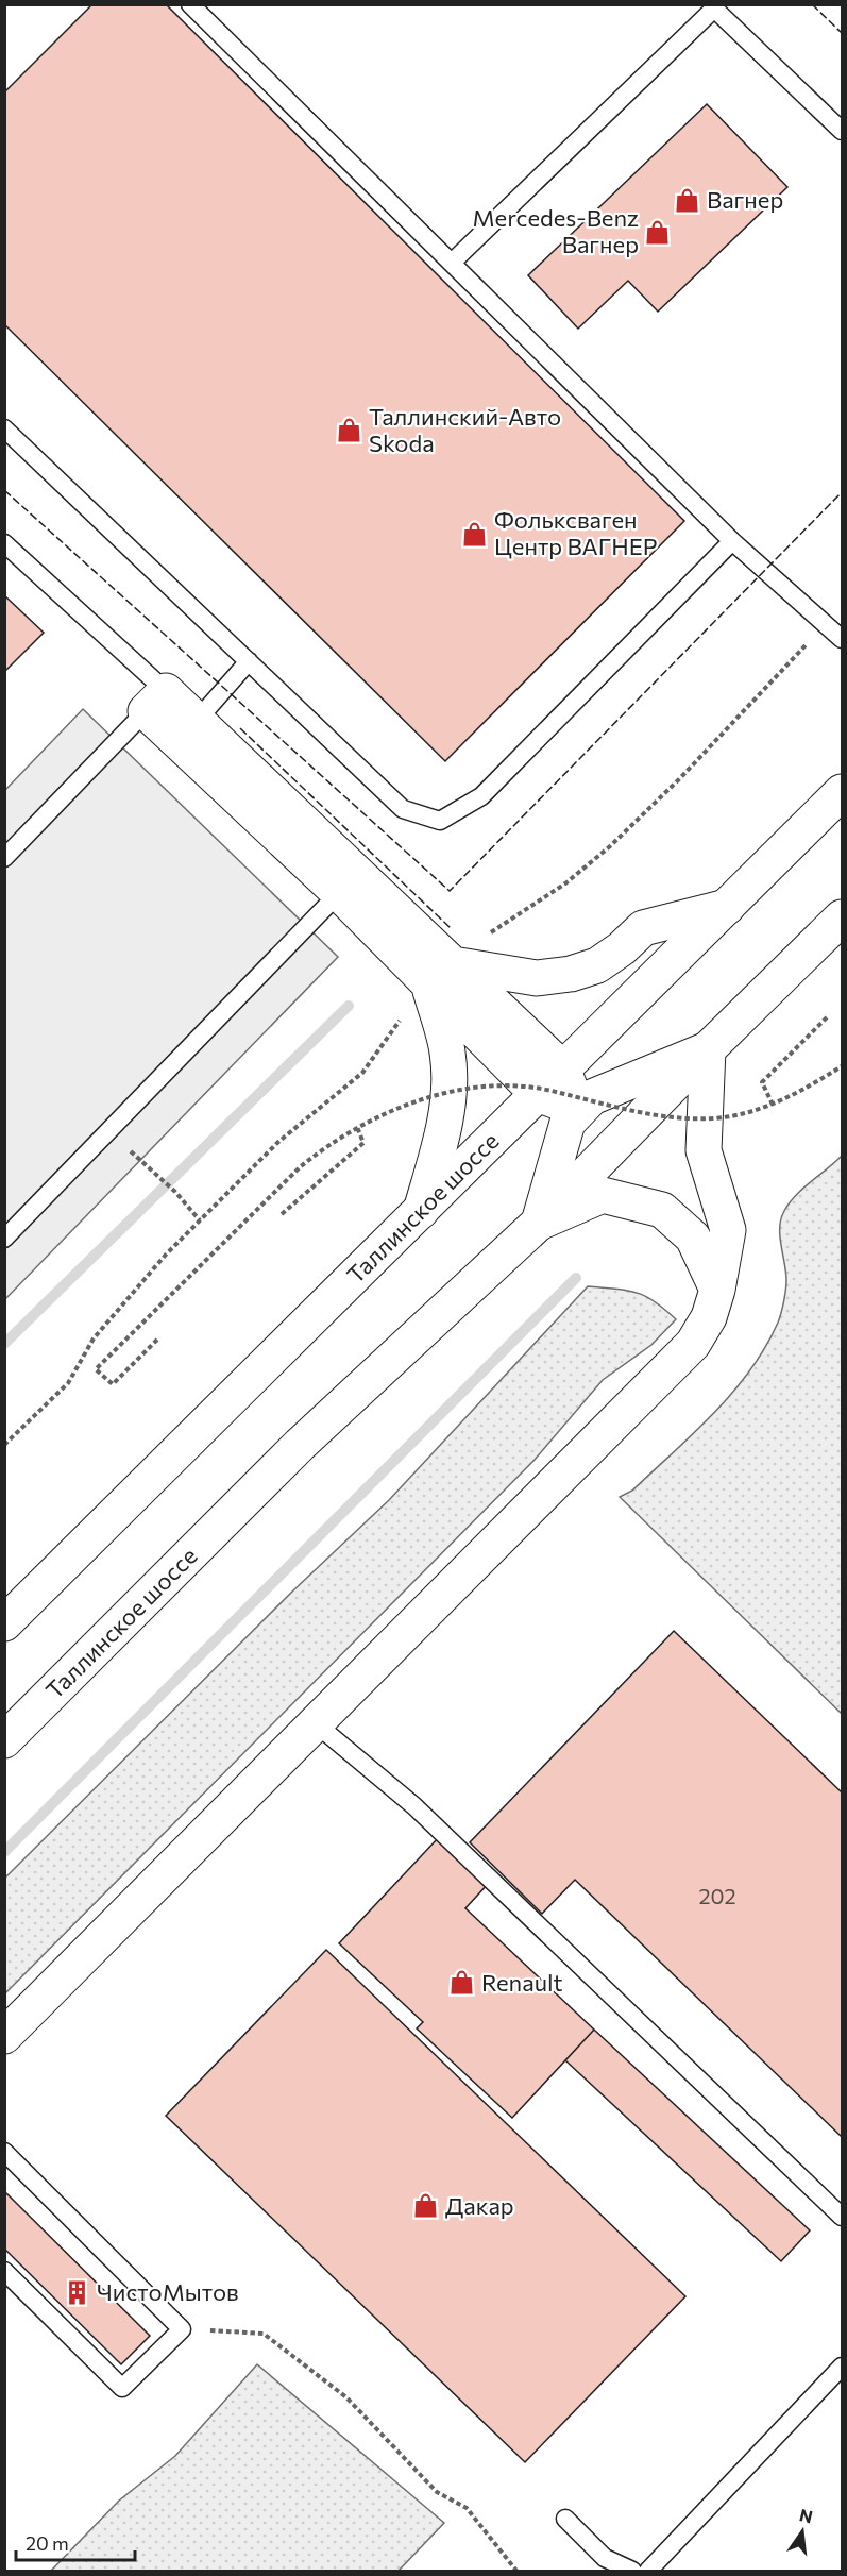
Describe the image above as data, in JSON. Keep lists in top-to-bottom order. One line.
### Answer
{"streets":{"street":["Таллинское шоссе"]},"places":{"shop":["Вагнер","Mercedes-Benz Вагнер","Таллинский-Авто Skoda","Фольксваген Центр ВАГНЕР","Renault","Дакар"],"building":["ЧистоМытов"]},"house_numbers":["202"],"scale_bar":"20 m","north":"top"}
